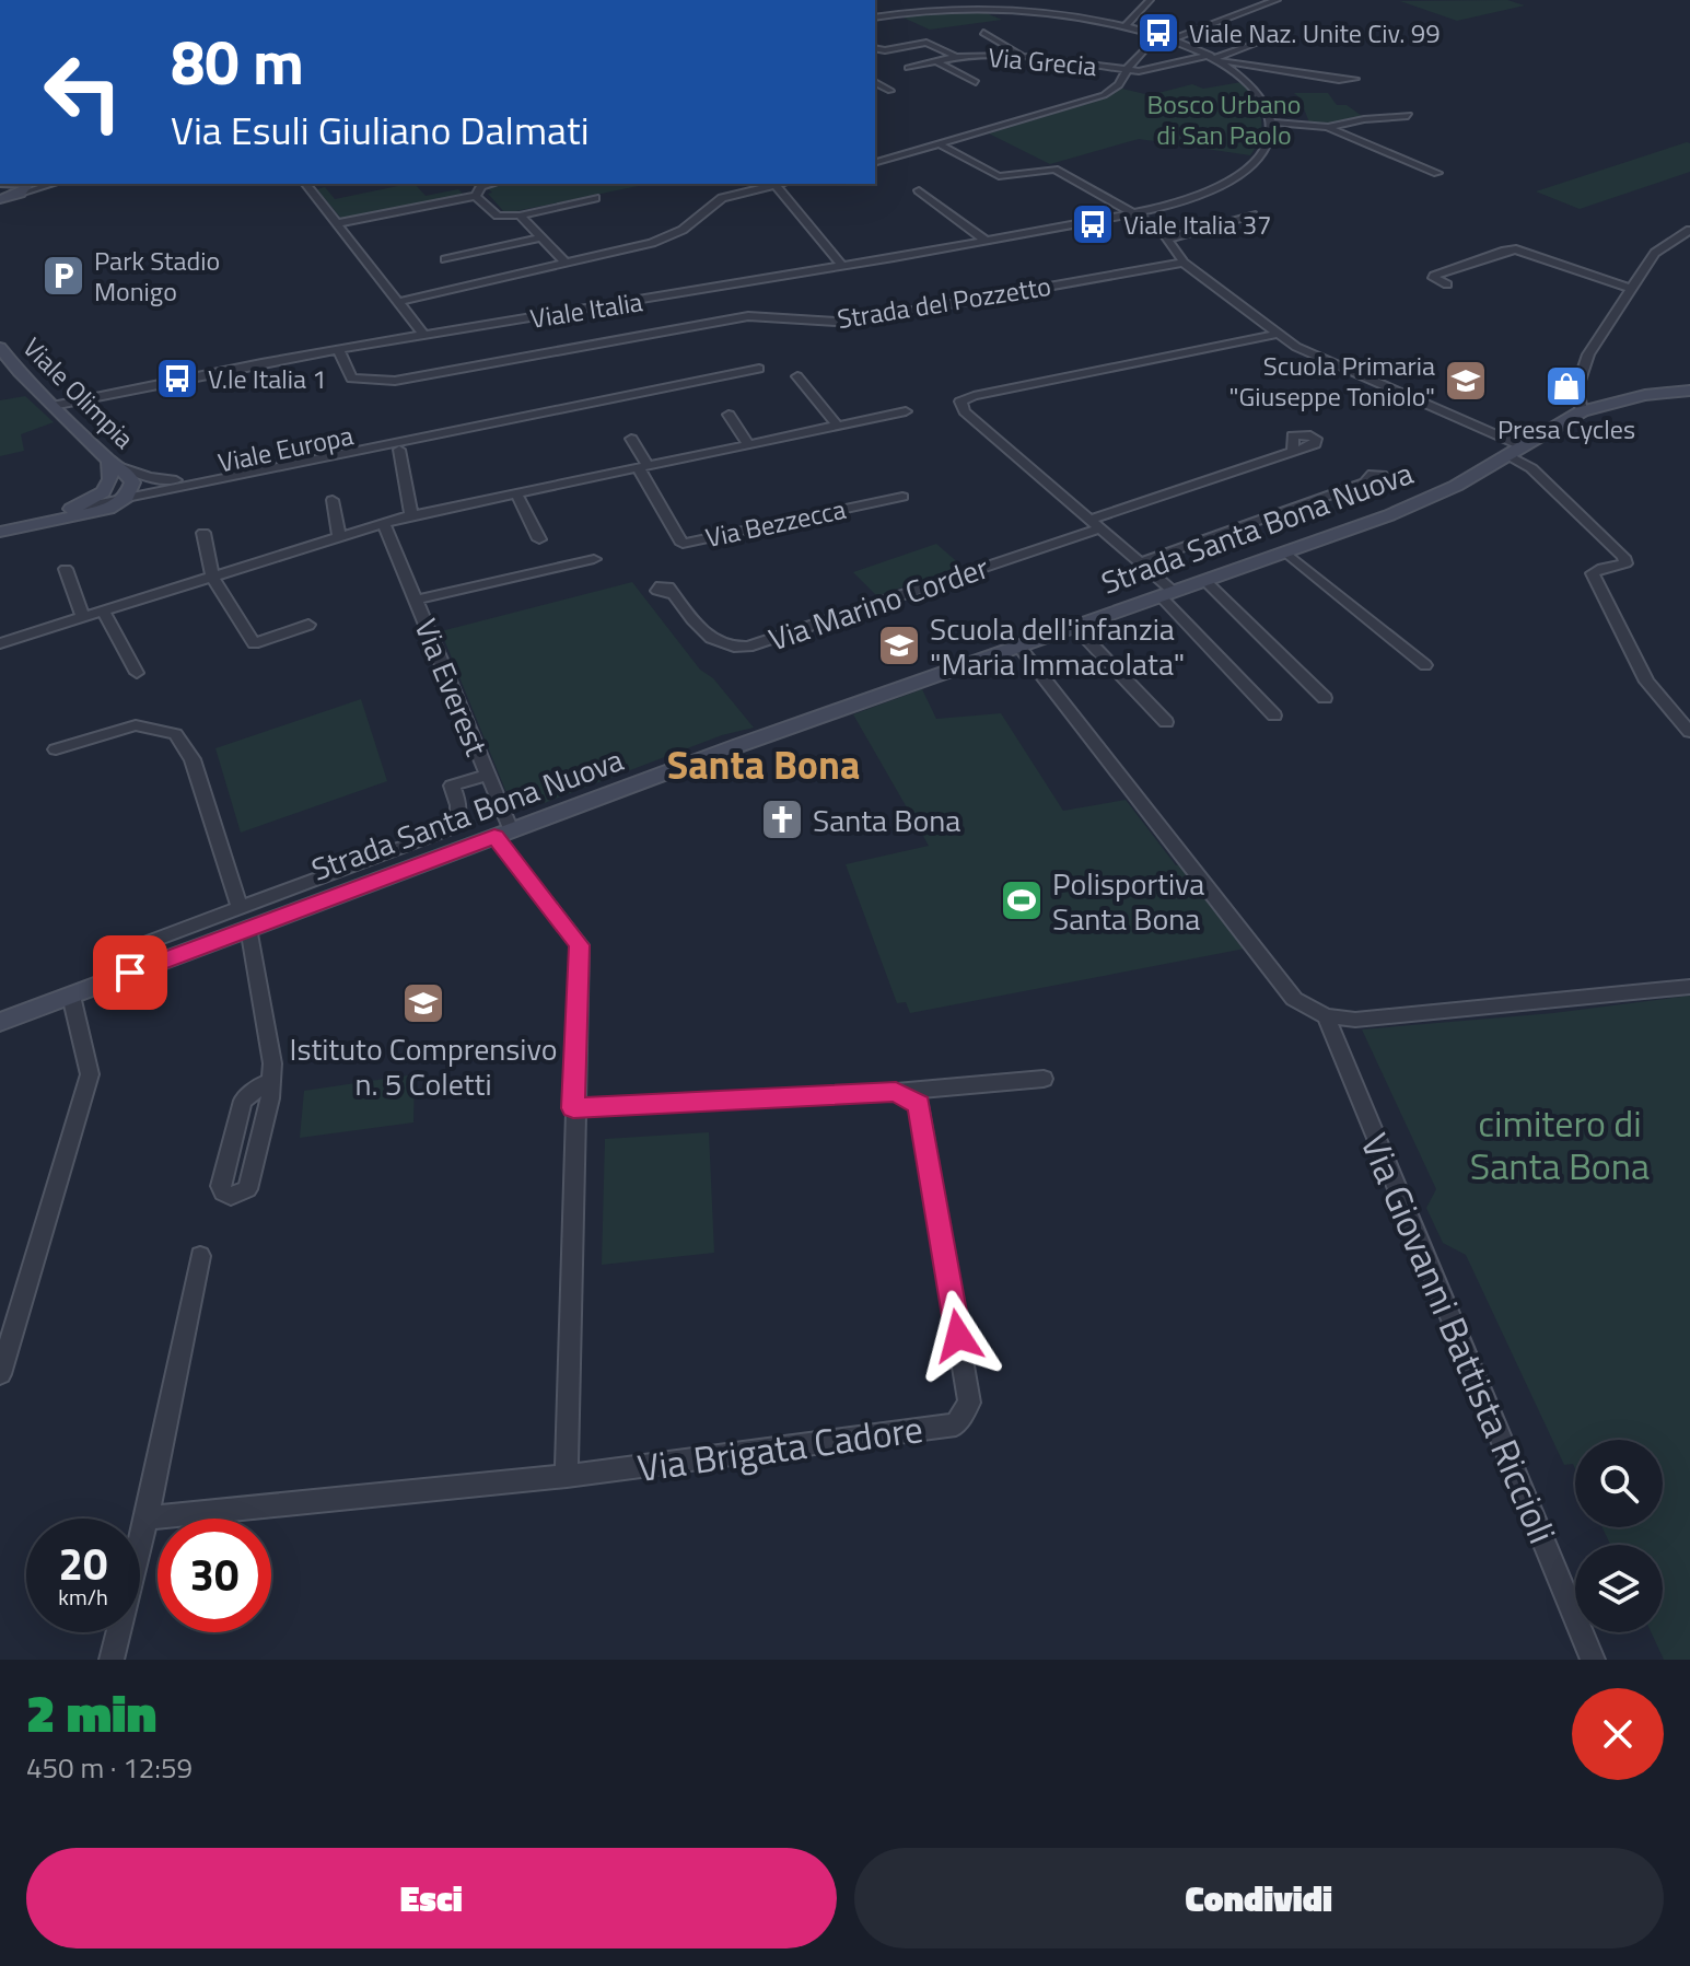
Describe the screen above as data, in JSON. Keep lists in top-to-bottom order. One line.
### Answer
{"streets":{"street":["Via Grecia","Strada del Pozzetto","Viale Italia","Viale Olimpia","Viale Europa","Via Bezzecca","Strada Santa Bona Nuova","Via Marino Corder","Via Everest","Via Giovanni Battista Riccioli","Via Brigata Cadore"]},"crossings":[["Strada del Pozzetto","Viale Italia"],["Viale Italia","Viale Olimpia"],["Viale Olimpia","Viale Europa"],["Strada Santa Bona Nuova","Via Everest"],["Via Everest","Via Brigata Cadore"]],"districts":["Santa Bona"],"parks":["Bosco Urbano di San Paolo","cimitero di Santa Bona"],"places":{"bus stop":["Viale Naz. Unite Civ. 99","Viale Italia 37","V.le Italia 1"],"parking":["Park Stadio Monigo"],"school or university":["Scuola Primaria \"Giuseppe Toniolo\"","Scuola dell'infanzia \"Maria Immacolata\"","Istituto Comprensivo n. 5 Coletti"],"shop":["Presa Cycles"],"church":["Santa Bona"],"sports":["Polisportiva Santa Bona"]},"page":{"turn":["80 m","Via Esuli Giuliano Dalmati"],"speed":"20 km/h","limit":"30","heading":["2 min","450 m · 12:59"],"buttons":["Esci","Condividi"]}}
